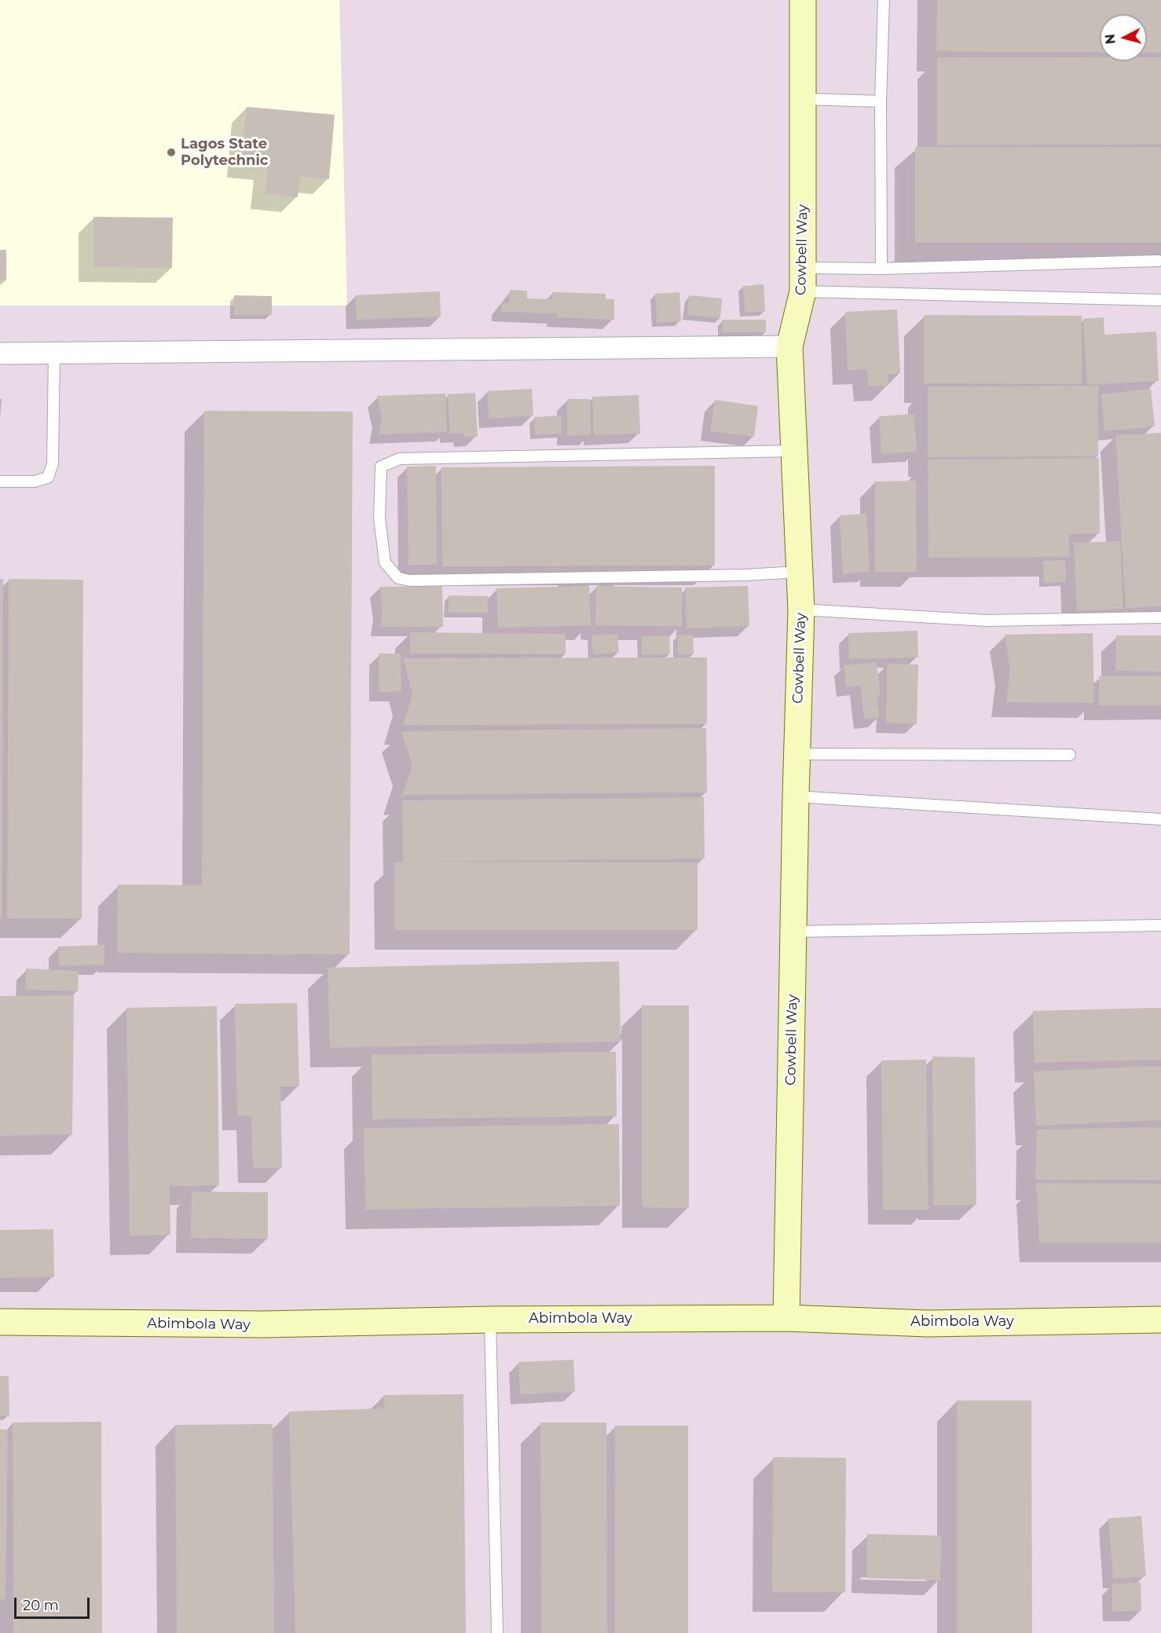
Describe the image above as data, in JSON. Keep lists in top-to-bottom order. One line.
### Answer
{"streets":{"street":["Cowbell Way","Abimbola Way"]},"crossings":[["Cowbell Way","Abimbola Way"]],"places":["Lagos State Polytechnic"],"scale_bar":"20 m","north":"left"}
